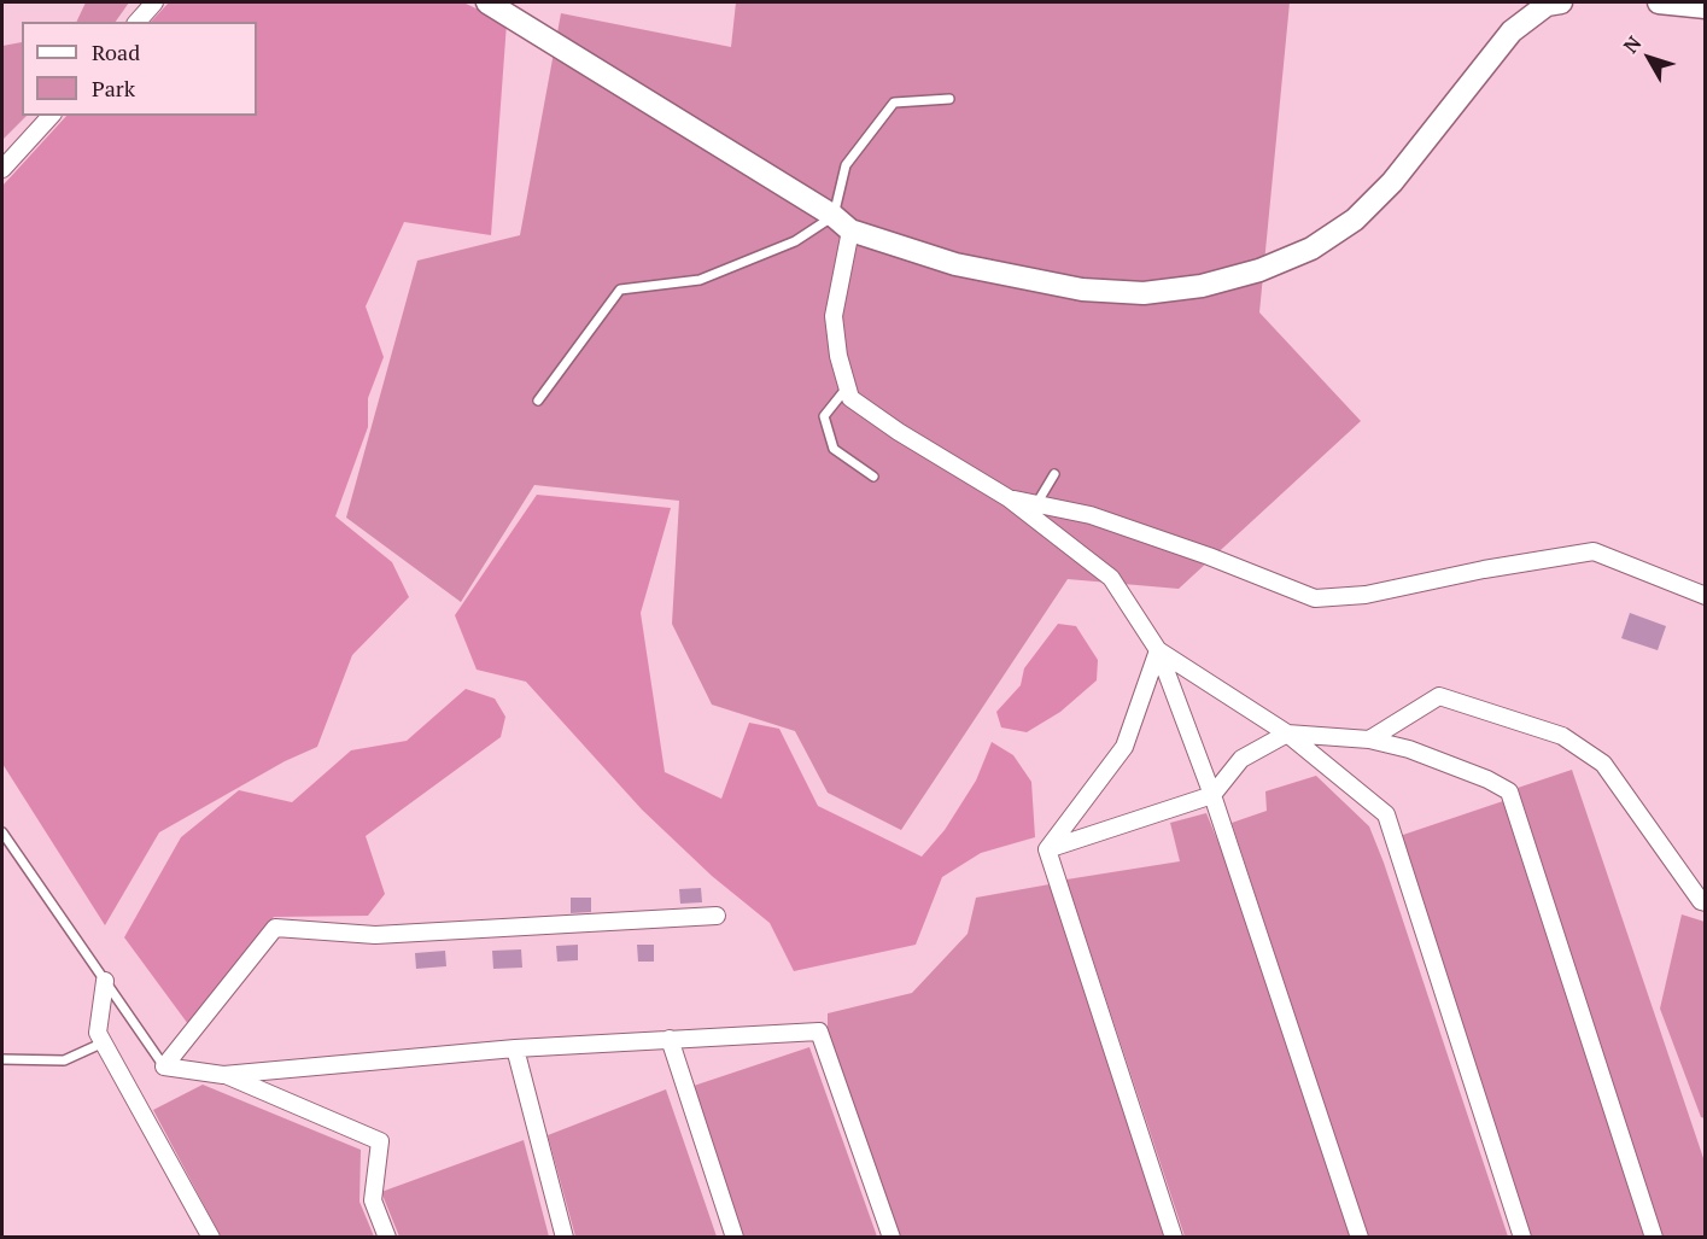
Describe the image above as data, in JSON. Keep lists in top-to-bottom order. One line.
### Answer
{"legend":["Road","Park"],"north":"top left"}
